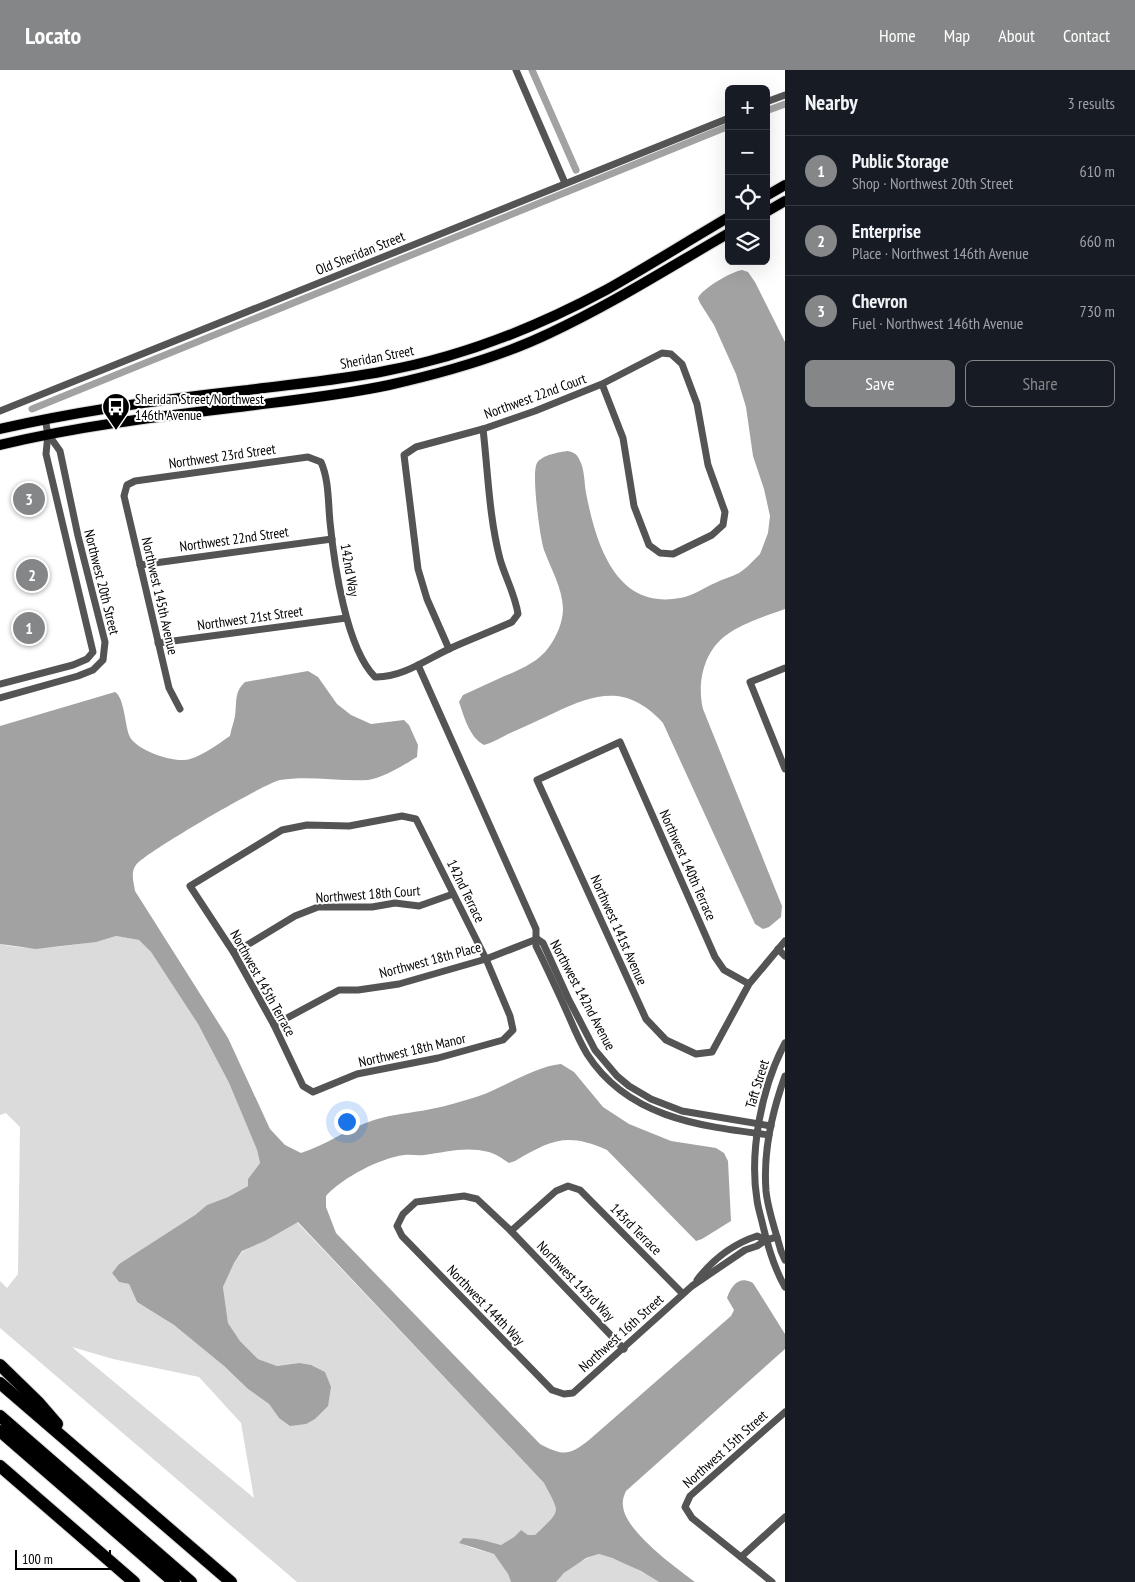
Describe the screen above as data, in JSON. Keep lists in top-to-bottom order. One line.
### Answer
{"streets":{"main road":["Sheridan Street"],"street":["Old Sheridan Street","Northwest 22nd Court","Northwest 23rd Street","Northwest 22nd Street","142nd Way","Northwest 20th Street","Northwest 145th Avenue","Northwest 21st Street","Northwest 140th Terrace","142nd Terrace","Northwest 18th Court","Northwest 141st Avenue","Northwest 18th Place","Northwest 145th Terrace","Northwest 142nd Avenue","Northwest 18th Manor","Taft Street","143rd Terrace","Northwest 143rd Way","Northwest 144th Way","Northwest 16th Street","Northwest 15th Street"]},"crossings":[["Sheridan Street","Northwest 20th Street"],["Northwest 23rd Street","142nd Way"],["Northwest 23rd Street","Northwest 145th Avenue"],["Northwest 22nd Street","142nd Way"],["Northwest 22nd Street","Northwest 145th Avenue"],["142nd Way","Northwest 21st Street"],["142nd Way","Northwest 142nd Avenue"],["Northwest 145th Avenue","Northwest 21st Street"],["Northwest 140th Terrace","Northwest 141st Avenue"],["142nd Terrace","Northwest 18th Court"],["142nd Terrace","Northwest 18th Place"],["142nd Terrace","Northwest 145th Terrace"],["142nd Terrace","Northwest 18th Manor"],["Northwest 18th Court","Northwest 145th Terrace"],["Northwest 18th Place","Northwest 145th Terrace"],["Northwest 18th Place","Northwest 142nd Avenue"],["Northwest 145th Terrace","Northwest 18th Manor"],["Northwest 142nd Avenue","Taft Street"],["143rd Terrace","Northwest 143rd Way"],["143rd Terrace","Northwest 16th Street"],["Northwest 143rd Way","Northwest 144th Way"],["Northwest 143rd Way","Northwest 16th Street"],["Northwest 144th Way","Northwest 16th Street"]],"places":{"bus stop":["Sheridan Street/Northwest 146th Avenue"]},"scale_bar":"100 m","page":{"header":"Locato","nav":["Home","Map","About","Contact"],"heading":["Nearby","3 results"],"map_buttons":["+","−"],"list":[{"mark":"1","name":"Public Storage","note":"Shop · Northwest 20th Street","value":"610 m"},{"mark":"2","name":"Enterprise","note":"Place · Northwest 146th Avenue","value":"660 m"},{"mark":"3","name":"Chevron","note":"Fuel · Northwest 146th Avenue","value":"730 m"}],"buttons":["Save","Share"],"pins":["3","2","1"],"scale":"100 m"}}
